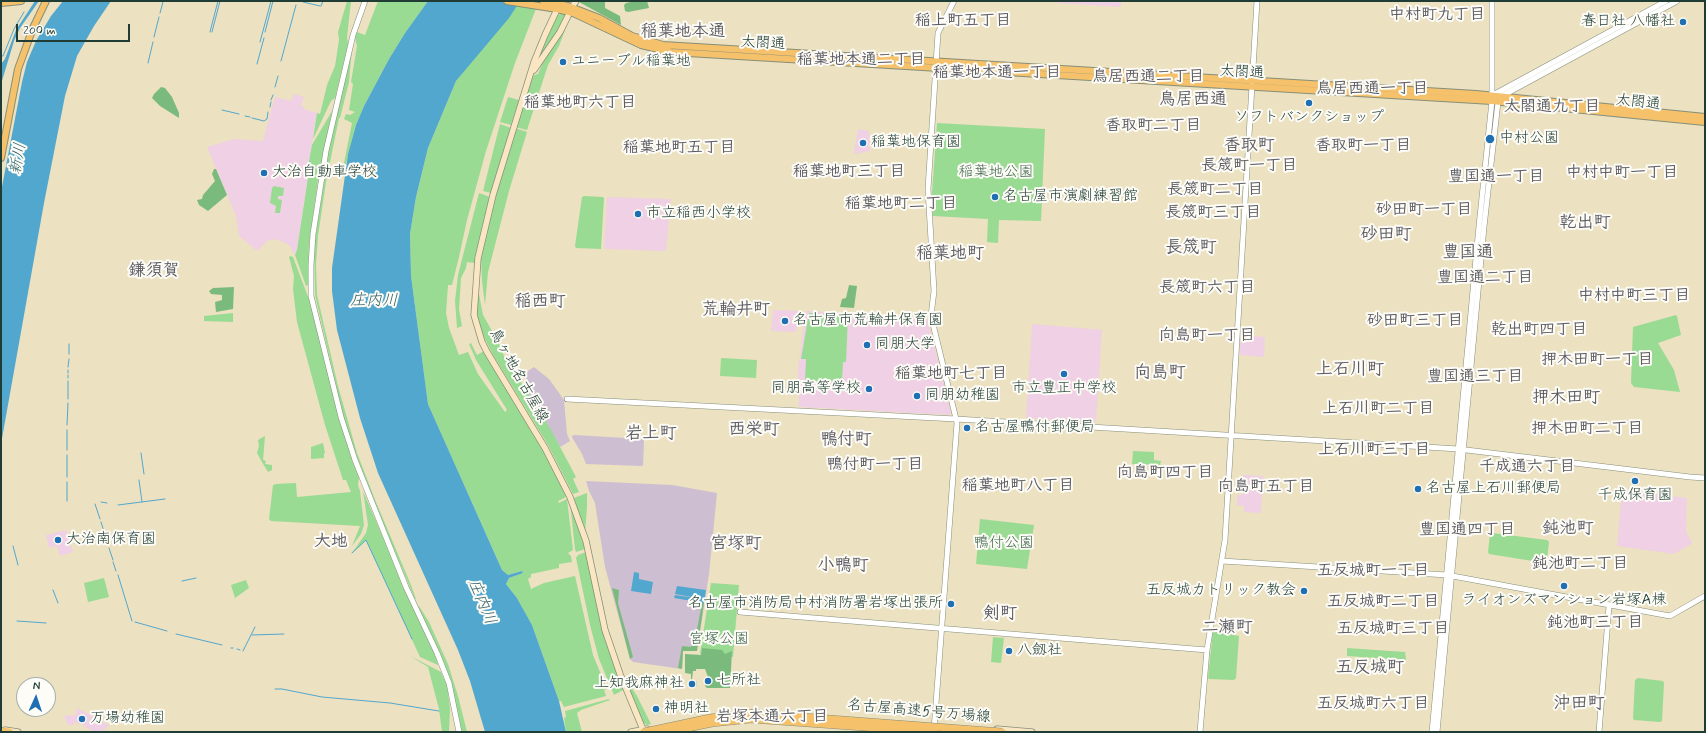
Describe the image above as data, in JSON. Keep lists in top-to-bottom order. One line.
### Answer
{"streets":{"highway":["名古屋高速5号万場線"],"main road":["太閤通","鳥ヶ地名古屋線"]},"crossings":[["太閤通","鳥ヶ地名古屋線"],["鳥ヶ地名古屋線","名古屋高速5号万場線"]],"districts":["中村町九丁目","稲上町五丁目","稲葉地本通","稲葉地本通二丁目","稲葉地本通一丁目","鳥居西通二丁目","鳥居西通一丁目","鳥居西通","稲葉地町六丁目","太閤通九丁目","香取町二丁目","香取町","香取町一丁目","稲葉地町五丁目","長筬町一丁目","稲葉地町三丁目","中村中町一丁目","豊国通一丁目","長筬町二丁目","稲葉地町二丁目","砂田町一丁目","長筬町三丁目","乾出町","砂田町","長筬町","豊国通","稲葉地町","鎌須賀","豊国通二丁目","長筬町六丁目","中村中町三丁目","稲西町","荒輪井町","砂田町三丁目","乾出町四丁目","向島町一丁目","押木田町一丁目","上石川町","向島町","稲葉地町七丁目","豊国通三丁目","押木田町","上石川町二丁目","西栄町","押木田町二丁目","岩上町","鴨付町","上石川町三丁目","鴨付町一丁目","千成通六丁目","向島町四丁目","稲葉地町八丁目","向島町五丁目","鈍池町","豊国通四丁目","大地","宮塚町","鈍池町二丁目","小鴨町","五反城町一丁目","五反城町二丁目","剣町","鈍池町三丁目","二瀬町","五反城町三丁目","五反城町","沖田町","五反城町六丁目","岩塚本通六丁目"],"water":["新川","庄内川"],"parks":["稲葉地公園","鴨付公園","宮塚公園"],"places":["春日社 八幡社","ユニーブル稲葉地","ソフトバンクショップ","中村公園","稲葉地保育園","大治自動車学校","名古屋市演劇練習館","市立稲西小学校","名古屋市荒輪井保育園","同朋大学","市立豊正中学校","同朋高等学校","同朋幼稚園","名古屋鴨付郵便局","千成保育園","名古屋上石川郵便局","大治南保育園","ライオンズマンション岩塚A棟","五反城カトリック教会","名古屋市消防局中村消防署岩塚出張所","八劔社","七所社","上知我麻神社","神明社","万場幼稚園"],"scale_bar":"200 m","north":"top"}
